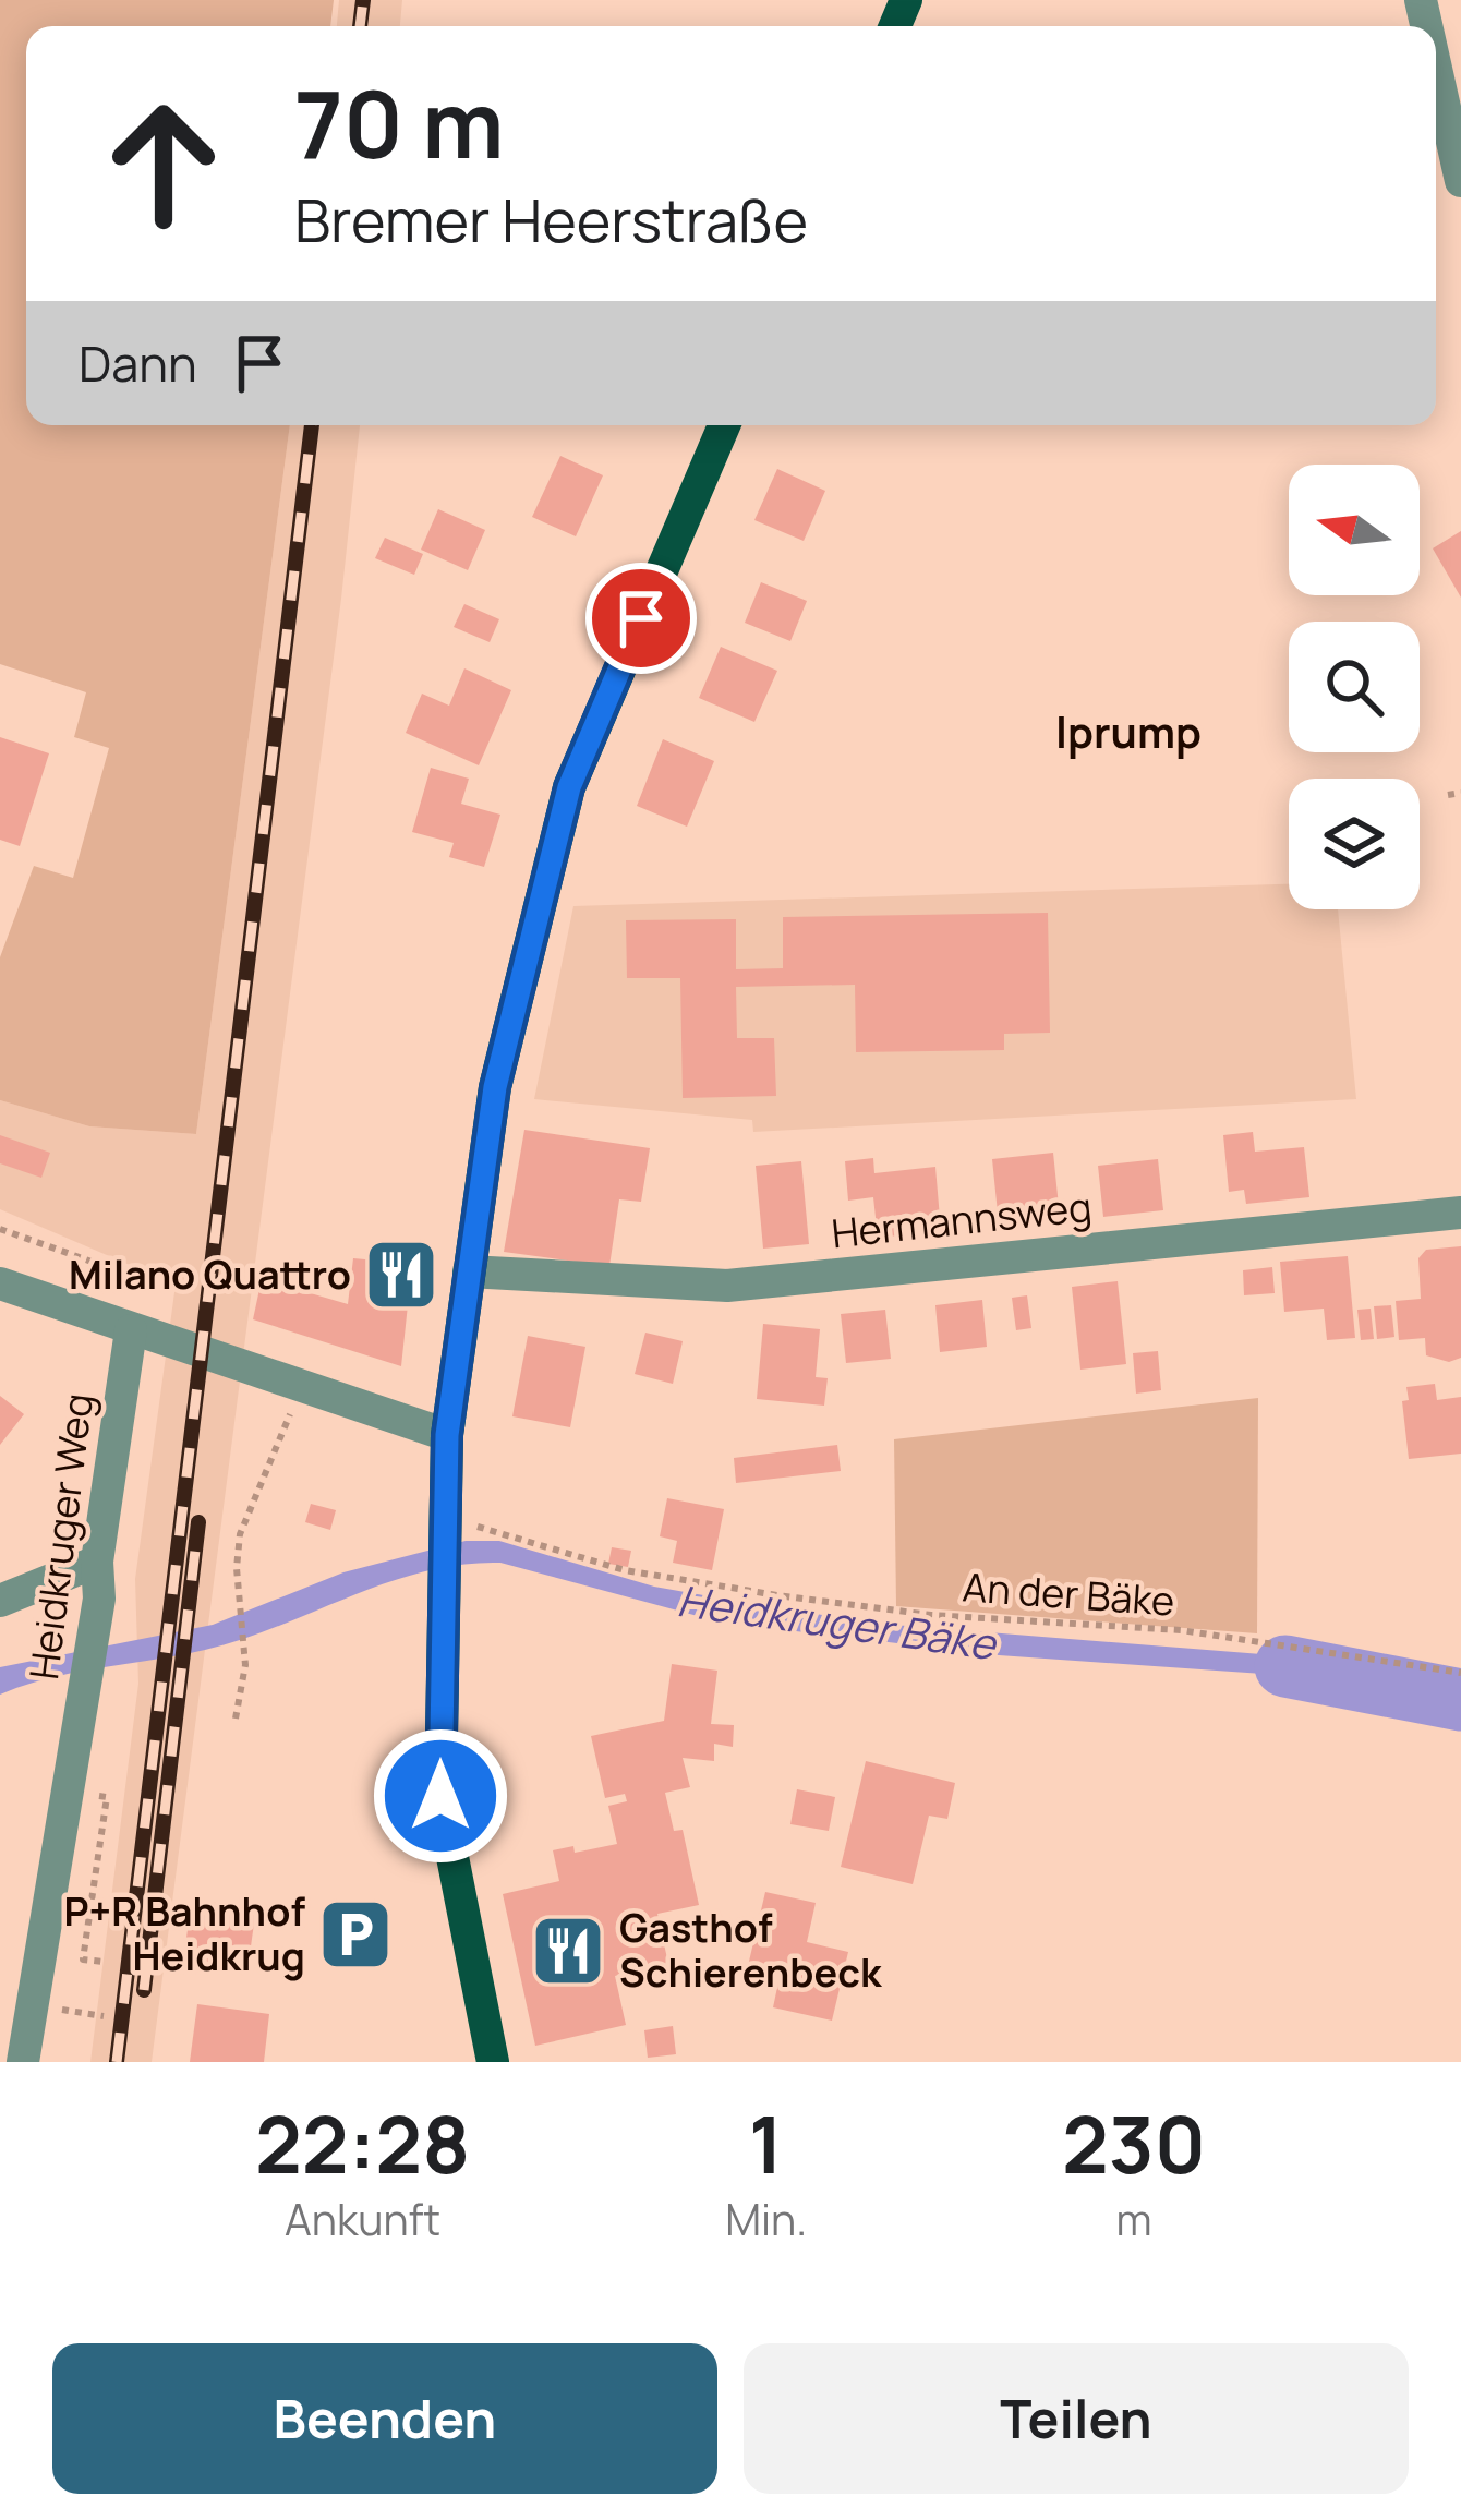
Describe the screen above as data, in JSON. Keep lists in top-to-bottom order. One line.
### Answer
{"streets":{"street":["Hermannsweg","Heidkruger Weg"],"path":["An der Bäke"]},"districts":["Iprump"],"water":["Heidkruger Bäke"],"places":{"restaurant":["Milano Quattro","Gasthof Schierenbeck"],"parking":["P+R Bahnhof Heidkrug"]},"north":"left","page":{"turn":["70 m","Bremer Heerstraße"],"then":"Dann","eta":["22:28","Ankunft","1","Min.","230","m"],"buttons":["Beenden","Teilen"]}}
